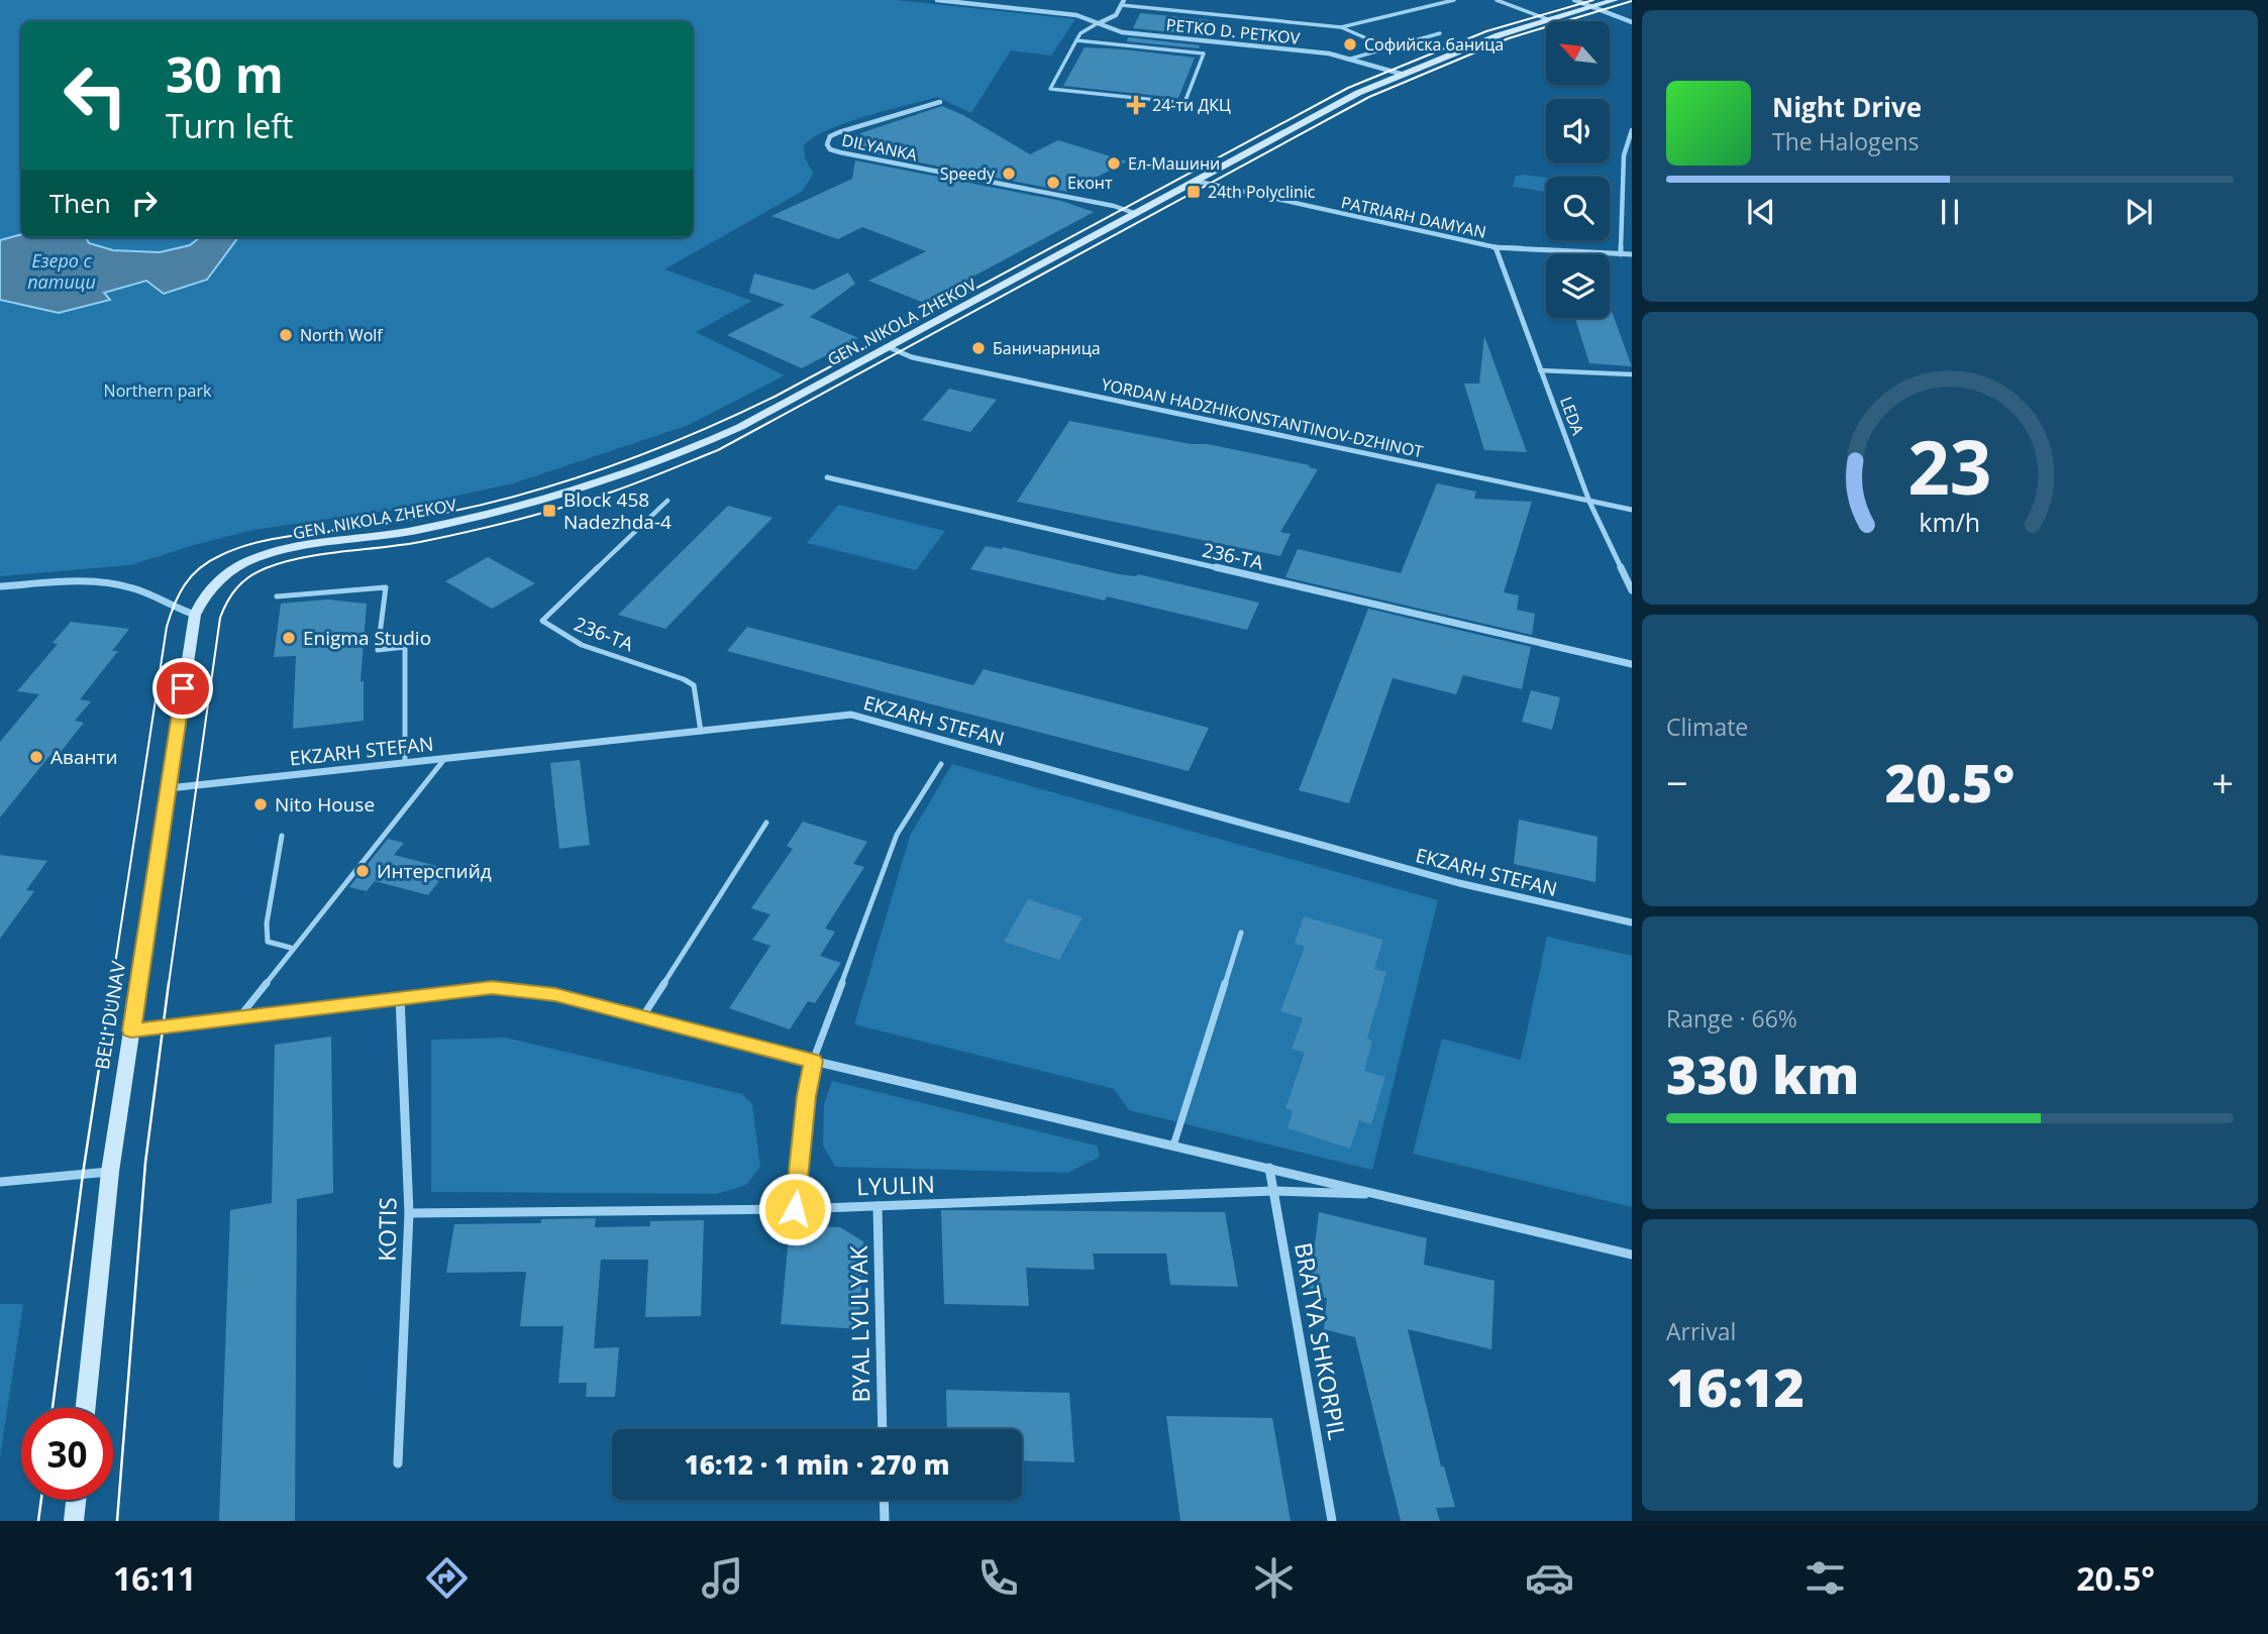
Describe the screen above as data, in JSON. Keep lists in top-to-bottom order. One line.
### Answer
{"streets":{"street":["PETKO D. PETKOV","DILYANKA","PATRIARH DAMYAN","GEN. NIKOLA ZHEKOV","LEDA","YORDAN HADZHIKONSTANTINOV-DZHINOT","236-ТА","EKZARH STEFAN","BELI DUNAV","LYULIN","KOTIS","BYAL LYULYAK","BRATYA SHKORPIL"]},"crossings":[["PETKO D. PETKOV","GEN. NIKOLA ZHEKOV"],["DILYANKA","GEN. NIKOLA ZHEKOV"],["PATRIARH DAMYAN","GEN. NIKOLA ZHEKOV"],["PATRIARH DAMYAN","LEDA"],["GEN. NIKOLA ZHEKOV","YORDAN HADZHIKONSTANTINOV-DZHINOT"],["GEN. NIKOLA ZHEKOV","BELI DUNAV"],["LEDA","YORDAN HADZHIKONSTANTINOV-DZHINOT"],["236-ТА","EKZARH STEFAN"],["EKZARH STEFAN","BELI DUNAV"],["LYULIN","KOTIS"],["LYULIN","BYAL LYULYAK"],["LYULIN","BRATYA SHKORPIL"]],"water":["Езеро с патици"],"parks":["Northern park"],"places":{"other":["Софийска баница","Ел-Машини","Speedy","Еконт","North Wolf","Баничарница","Enigma Studio","Аванти","Nito House","Интерспийд"],"health":["24-ти ДКЦ"],"transit":["24th Polyclinic","Block 458 Nadezhda-4"]},"north":"top left","page":{"turn":["30 m","Turn left"],"song":["Night Drive","The Halogens"],"then":"Then","tile":["Climate",["Range · 66%","330 km"],["Arrival","16:12"]],"heat":["−","20.5°","+"],"limit":"30","trip":"16:12 · 1 min · 270 m","tabs":["16:11","20.5°"],"gauge":["23","km/h"]}}
